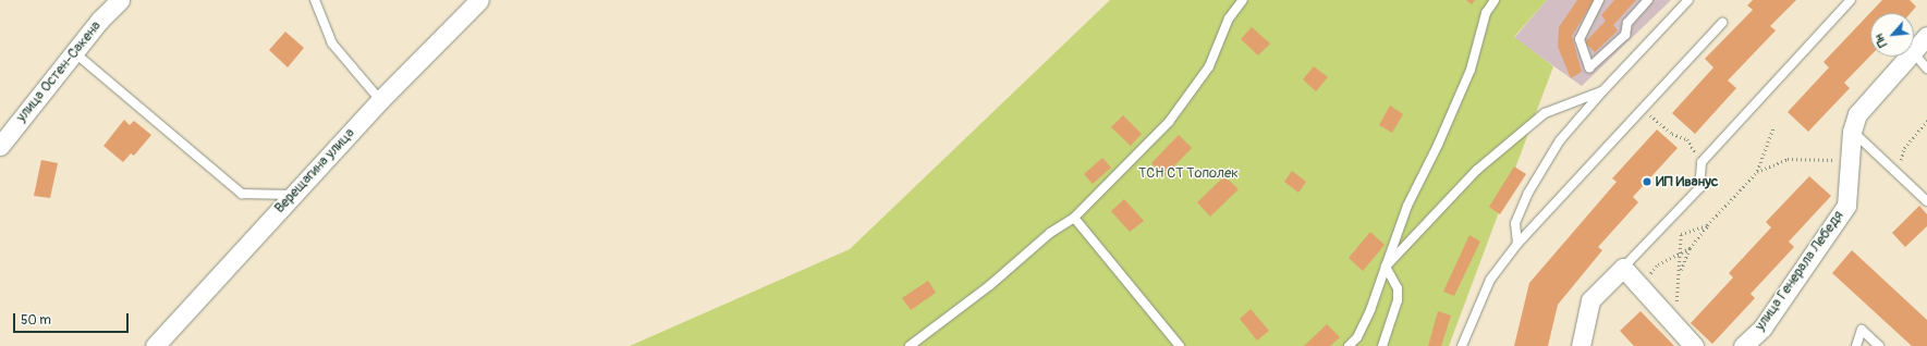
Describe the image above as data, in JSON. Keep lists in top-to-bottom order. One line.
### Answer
{"streets":{"street":["улица Остен-Сакена","Верещагина улица","улица Генерала Лебедя"]},"parks":["ТСН СТ Тополек"],"places":["ИП Иванус"],"scale_bar":"50 m","north":"bottom left"}
